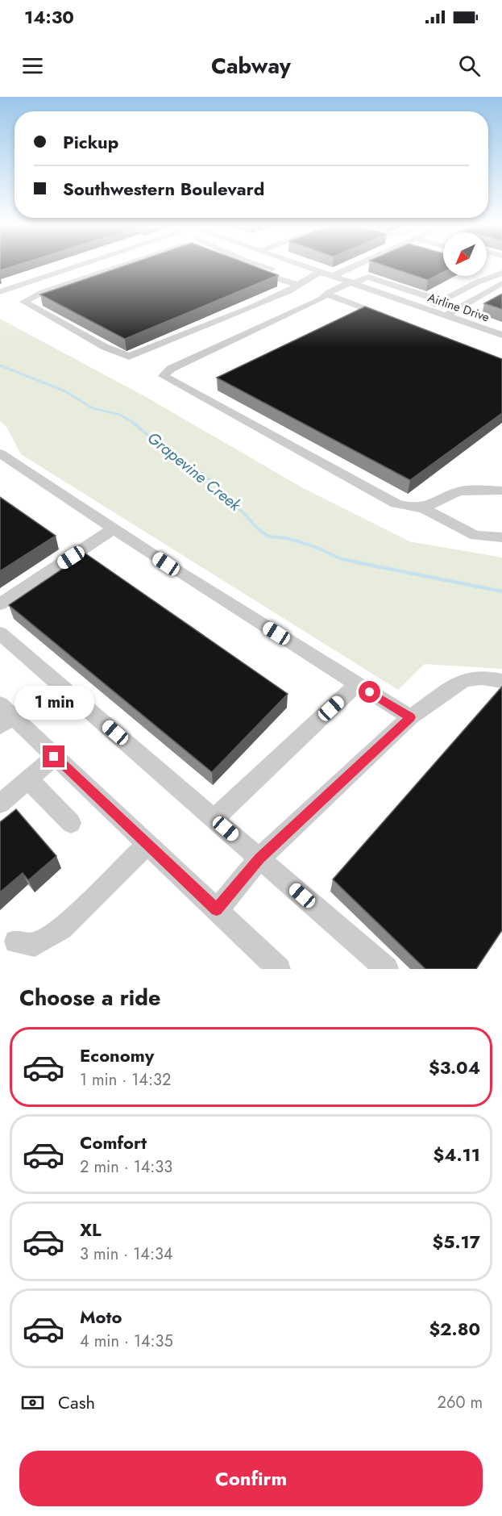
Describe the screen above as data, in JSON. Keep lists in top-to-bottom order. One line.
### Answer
{"streets":{"street":["Airline Drive"]},"water":["Grapevine Creek"],"north":"bottom left","page":{"status":"14:30","header":"Cabway","banner":["Pickup","Southwestern Boulevard"],"bubble":"1 min","heading":"Choose a ride","list":[{"name":"Economy","note":"1 min · 14:32","value":"$3.04"},{"name":"Comfort","note":"2 min · 14:33","value":"$4.11"},{"name":"XL","note":"3 min · 14:34","value":"$5.17"},{"name":"Moto","note":"4 min · 14:35","value":"$2.80"}],"pay":["Cash","260 m"],"buttons":"Confirm"}}
